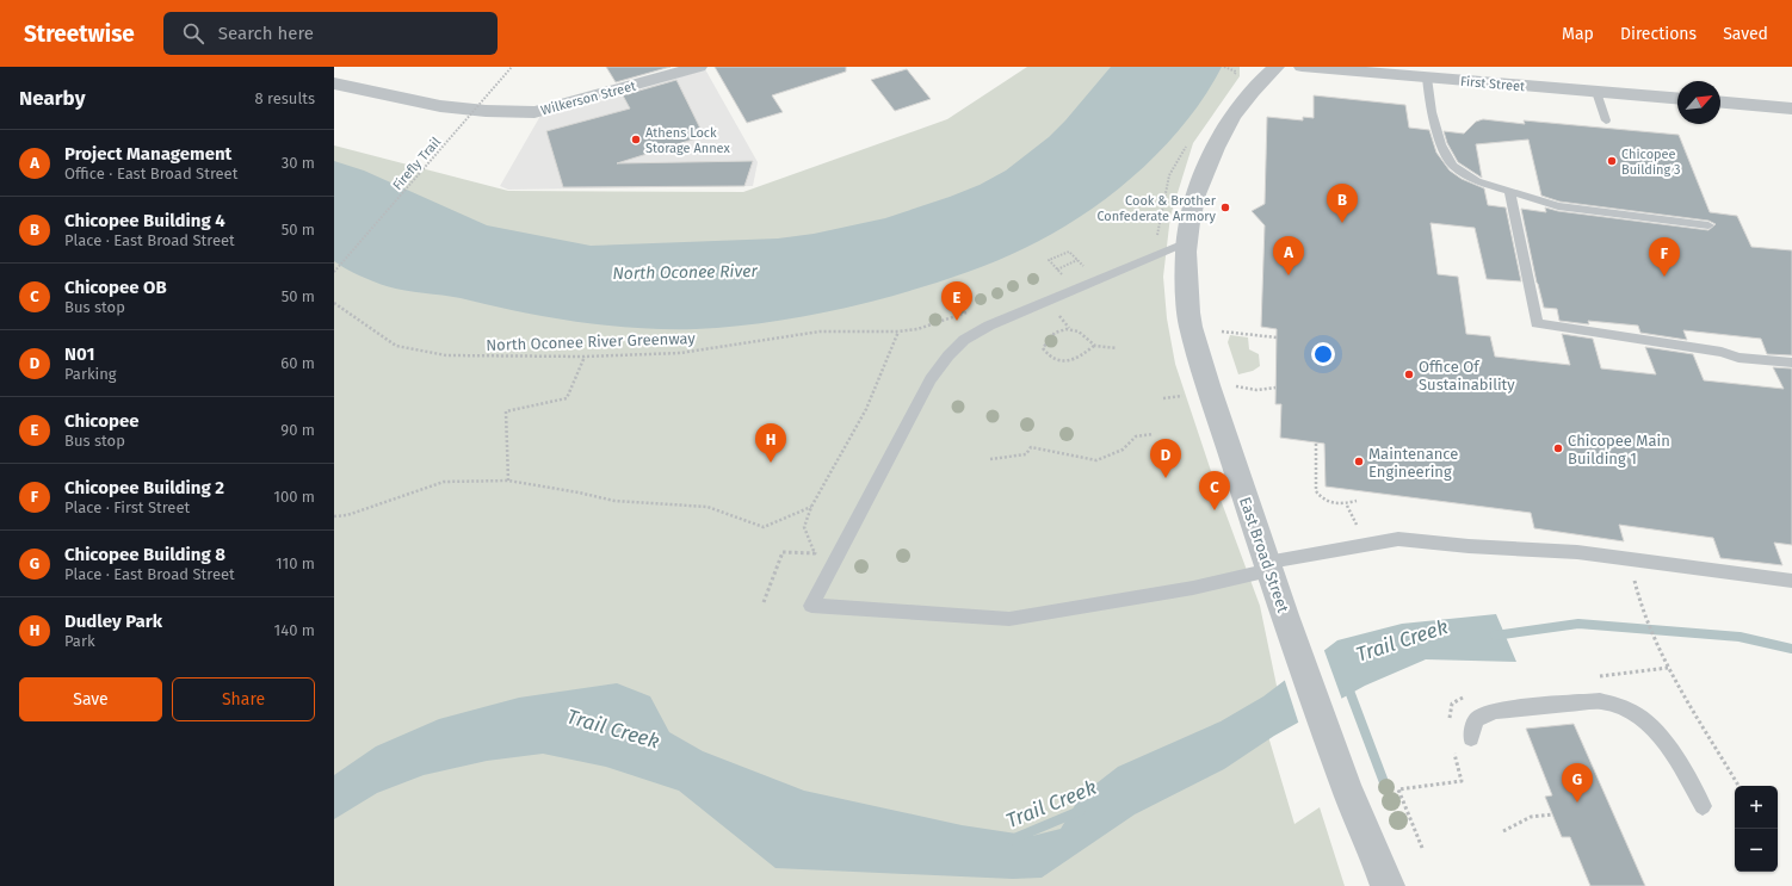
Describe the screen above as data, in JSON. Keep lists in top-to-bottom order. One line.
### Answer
{"streets":{"street":["First Street","Wilkerson Street","East Broad Street"],"path":["Firefly Trail","North Oconee River Greenway"]},"water":["North Oconee River","Trail Creek"],"places":["Athens Lock Storage Annex","Chicopee Building 3","Cook & Brother Confederate Armory","Office Of Sustainability","Chicopee Main Building 1","Maintenance Engineering"],"north":"top right","page":{"header":"Streetwise","search":"Search here","nav":["Map","Directions","Saved"],"heading":["Nearby","8 results"],"list":[{"mark":"A","name":"Project Management","note":"Office · East Broad Street","value":"30 m"},{"mark":"B","name":"Chicopee Building 4","note":"Place · East Broad Street","value":"50 m"},{"mark":"C","name":"Chicopee OB","note":"Bus stop","value":"50 m"},{"mark":"D","name":"N01","note":"Parking","value":"60 m"},{"mark":"E","name":"Chicopee","note":"Bus stop","value":"90 m"},{"mark":"F","name":"Chicopee Building 2","note":"Place · First Street","value":"100 m"},{"mark":"G","name":"Chicopee Building 8","note":"Place · East Broad Street","value":"110 m"},{"mark":"H","name":"Dudley Park","note":"Park","value":"140 m"}],"pins":["B","A","F","E","H","D","C","G"],"buttons":["Save","Share"],"map_buttons":["+","−"]}}
